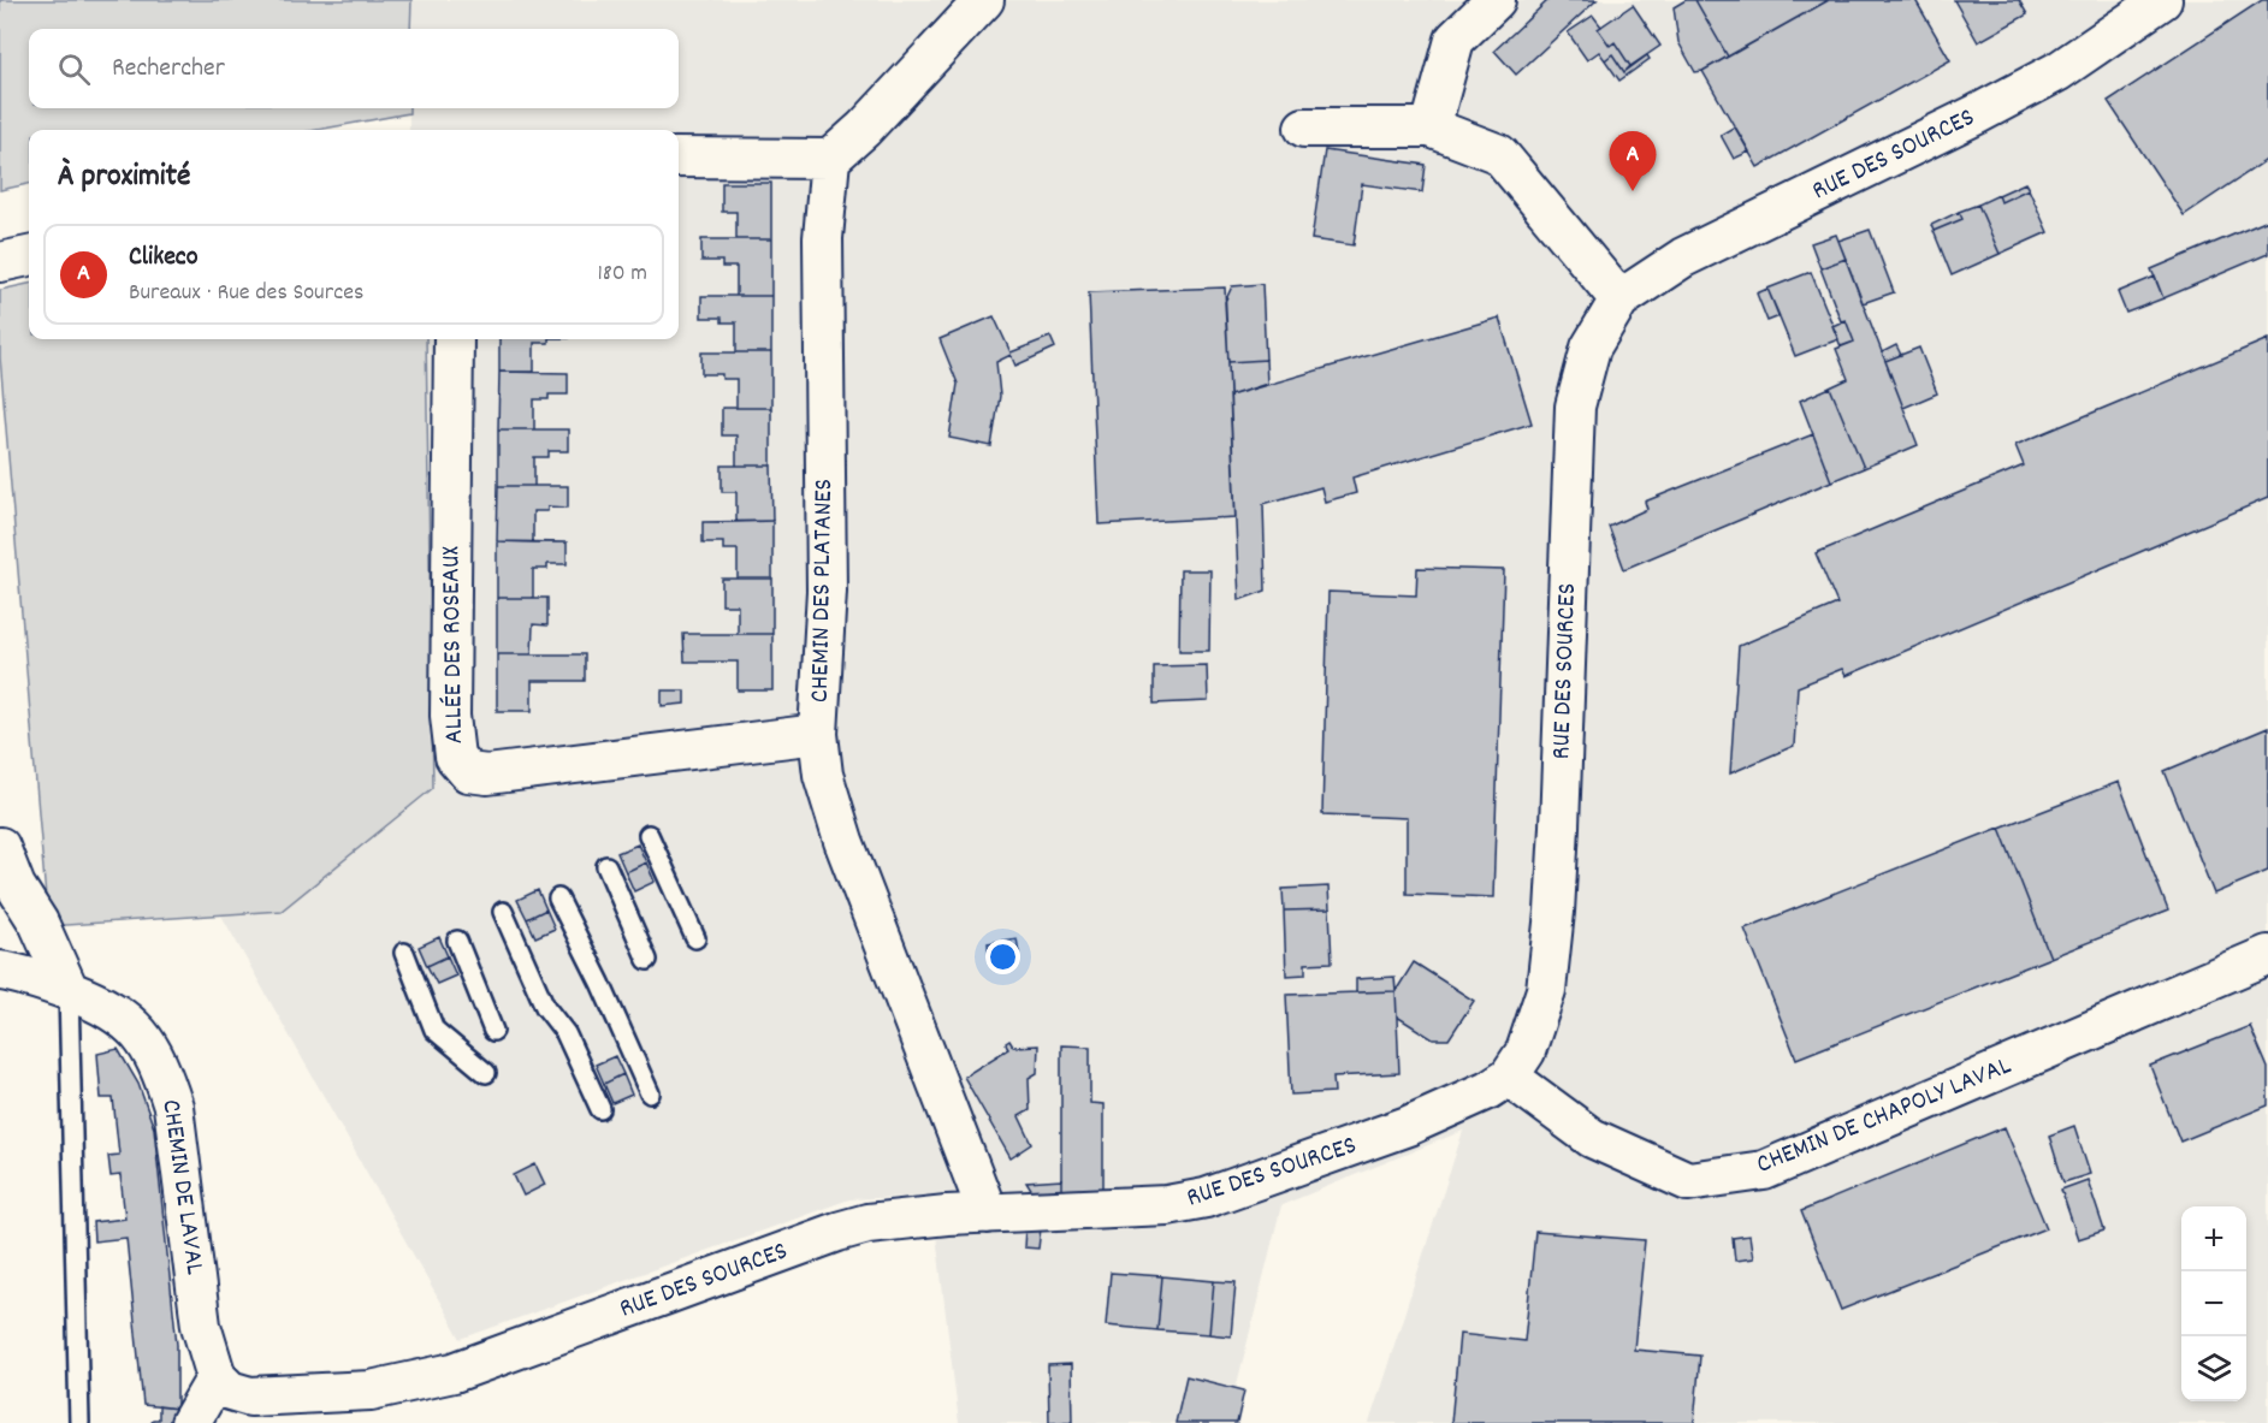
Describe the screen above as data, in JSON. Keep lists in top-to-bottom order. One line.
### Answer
{"streets":{"street":["RUE DES SOURCES","CHEMIN DES PLATANES","ALLÉE DES ROSEAUX","CHEMIN DE CHAPOLY LAVAL","CHEMIN DE LAVAL"]},"crossings":[["RUE DES SOURCES","CHEMIN DES PLATANES"],["RUE DES SOURCES","CHEMIN DE CHAPOLY LAVAL"],["RUE DES SOURCES","CHEMIN DE LAVAL"],["CHEMIN DES PLATANES","ALLÉE DES ROSEAUX"]],"page":{"search":"Rechercher","heading":"À proximité","pins":"A","list":[{"mark":"A","name":"Clikeco","note":"Bureaux · Rue des Sources","value":"180 m"}],"map_buttons":["+","−"]}}
